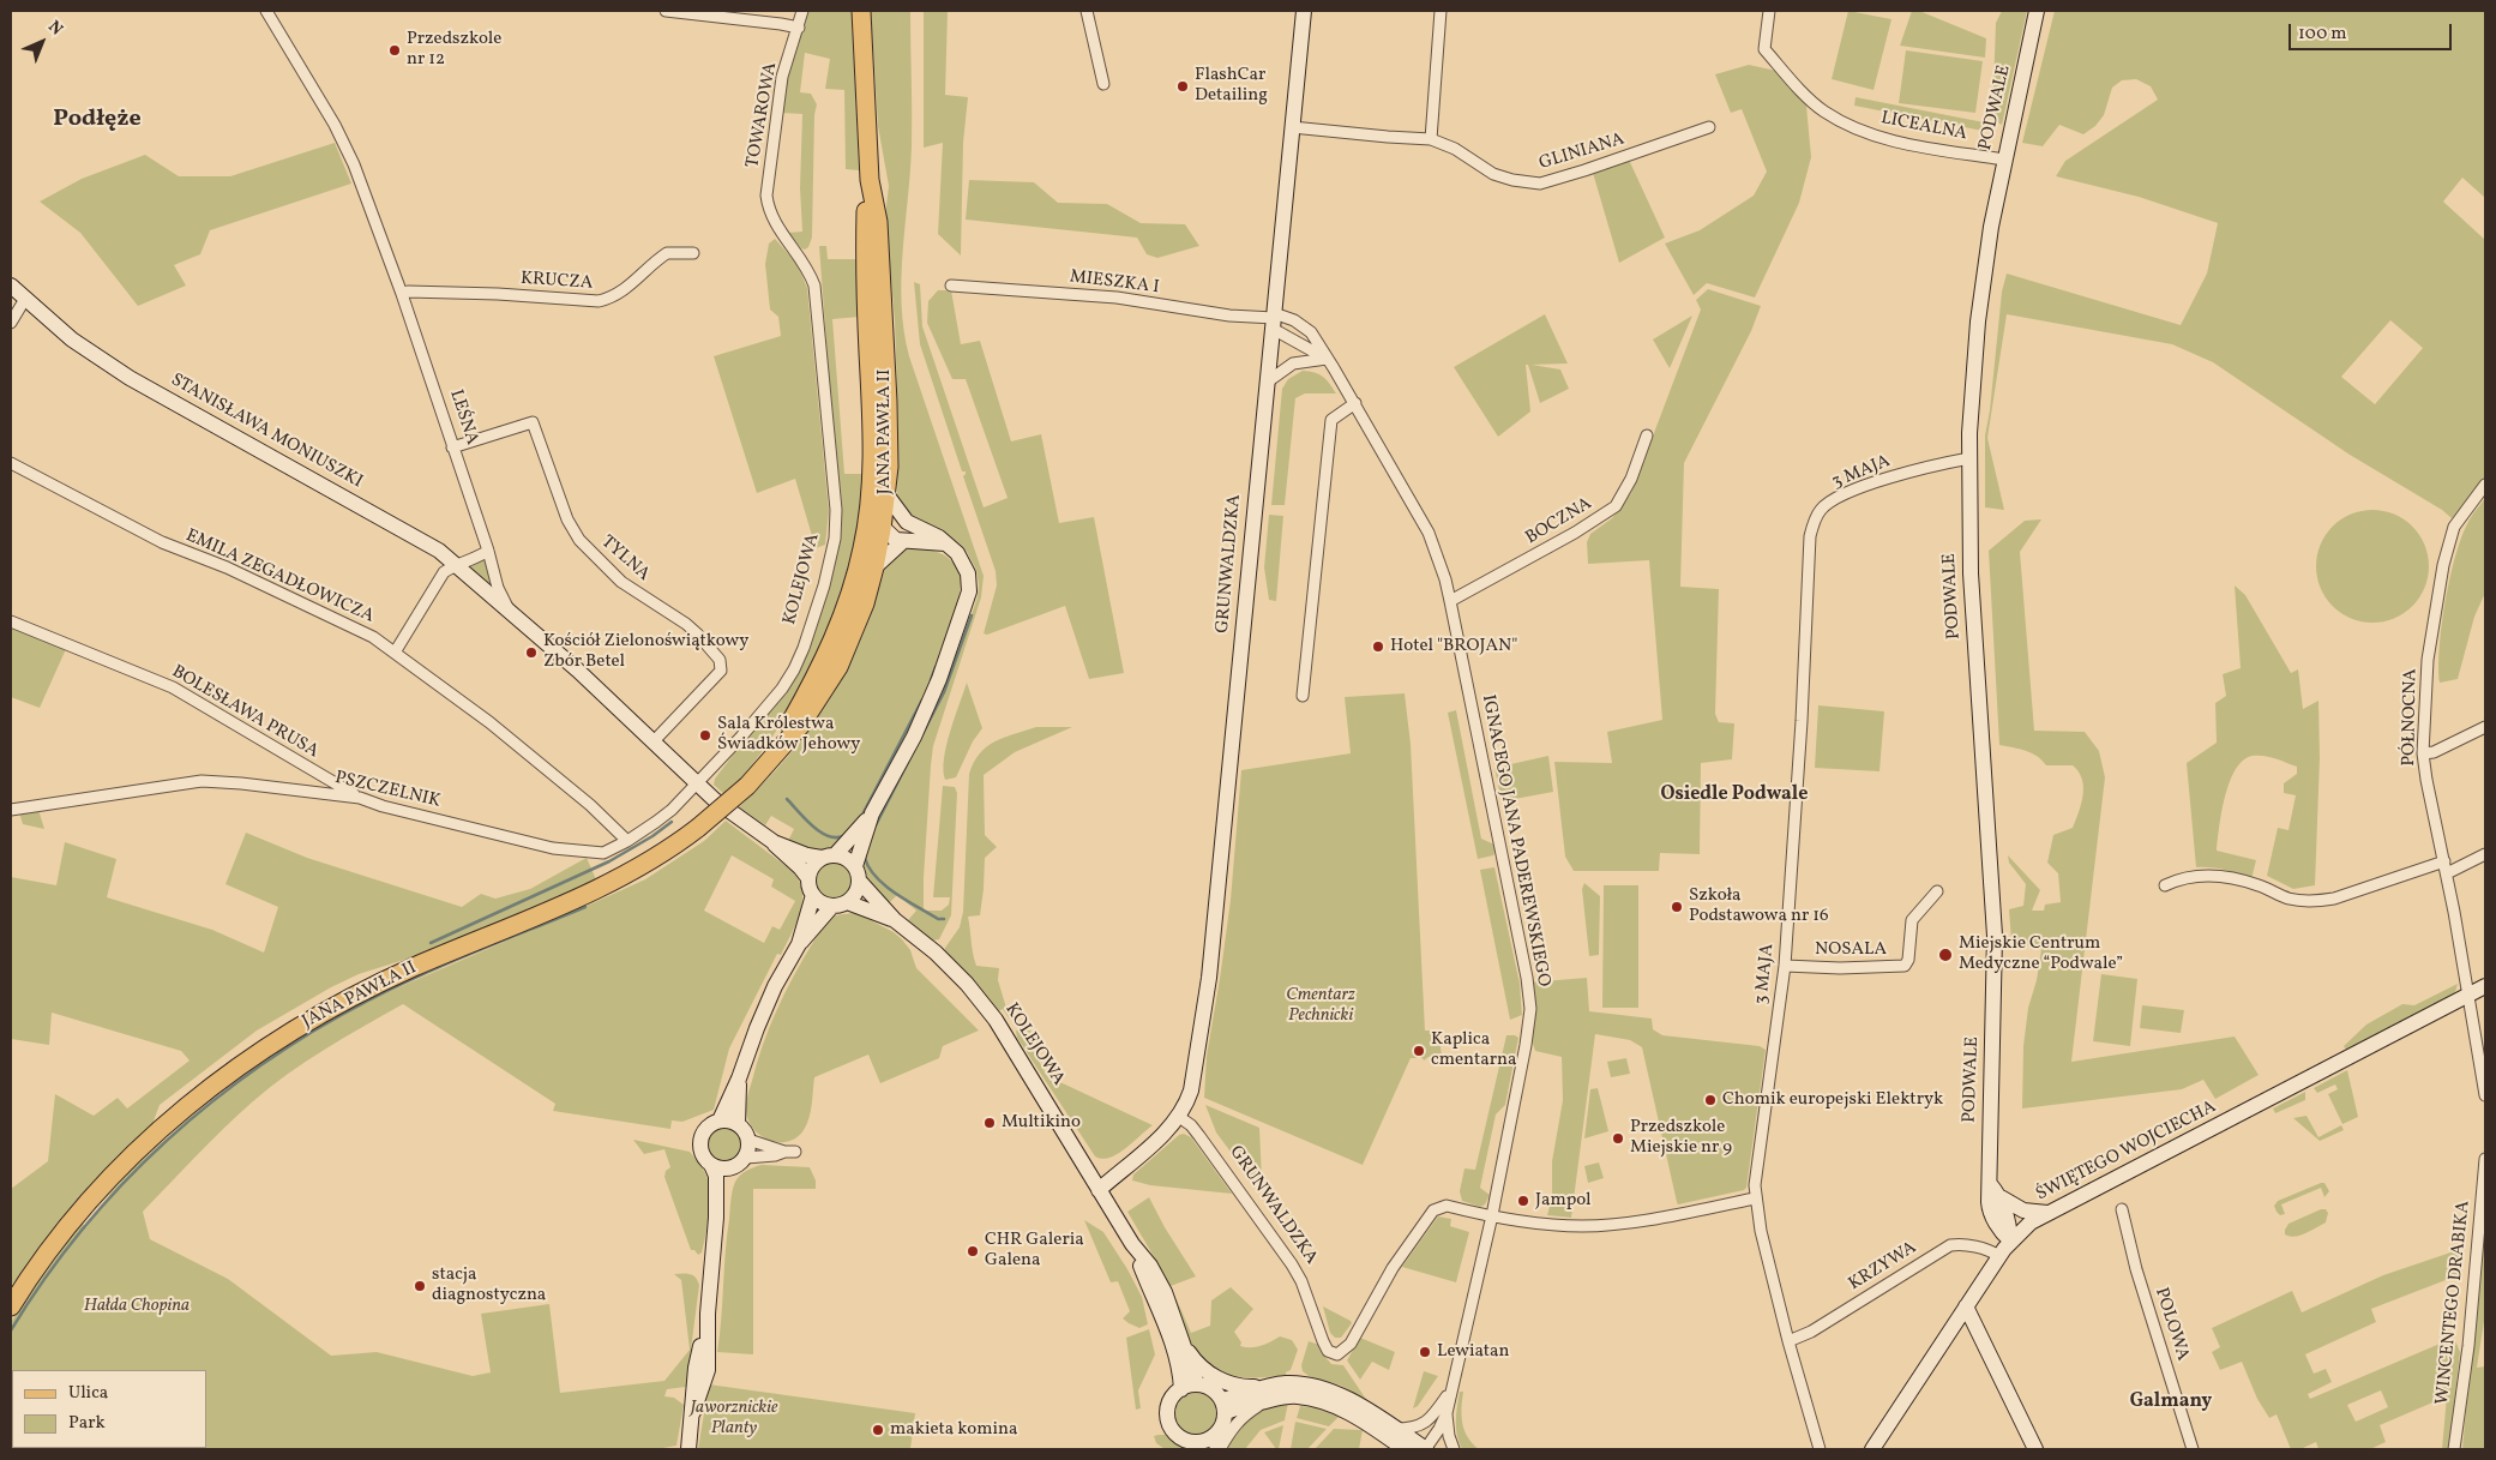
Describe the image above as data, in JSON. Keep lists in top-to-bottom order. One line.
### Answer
{"streets":{"main road":["JANA PAWŁA II"],"street":["PODWALE","TOWAROWA","LICEALNA","GLINIANA","KRUCZA","MIESZKA I","LEŚNA","STANISŁAWA MONIUSZKI","3 MAJA","BOCZNA","TYLNA","GRUNWALDZKA","EMILA ZEGADŁOWICZA","KOLEJOWA","BOLESŁAWA PRUSA","PÓŁNOCNA","PSZCZELNIK","IGNACEGO JANA PADEREWSKIEGO","NOSALA","ŚWIĘTEGO WOJCIECHA","KRZYWA","WINCENTEGO DRABIKA","POLOWA"]},"crossings":[["PODWALE","LICEALNA"],["PODWALE","3 MAJA"],["PODWALE","ŚWIĘTEGO WOJCIECHA"],["TOWAROWA","KOLEJOWA"],["GLINIANA","GRUNWALDZKA"],["KRUCZA","LEŚNA"],["MIESZKA I","GRUNWALDZKA"],["MIESZKA I","IGNACEGO JANA PADEREWSKIEGO"],["LEŚNA","STANISŁAWA MONIUSZKI"],["LEŚNA","TYLNA"],["LEŚNA","KOLEJOWA"],["LEŚNA","PSZCZELNIK"],["3 MAJA","NOSALA"],["3 MAJA","KRZYWA"],["BOCZNA","IGNACEGO JANA PADEREWSKIEGO"],["GRUNWALDZKA","KOLEJOWA"],["GRUNWALDZKA","IGNACEGO JANA PADEREWSKIEGO"],["EMILA ZEGADŁOWICZA","PSZCZELNIK"],["KOLEJOWA","PSZCZELNIK"],["BOLESŁAWA PRUSA","PSZCZELNIK"],["PÓŁNOCNA","ŚWIĘTEGO WOJCIECHA"],["ŚWIĘTEGO WOJCIECHA","KRZYWA"]],"districts":["Podłęże","Osiedle Podwale","Galmany"],"parks":["Cmentarz Pechnicki","Hałda Chopina","Jaworznickie Planty"],"places":["Przedszkole nr 12","FlashCar Detailing","Hotel \"BROJAN\"","Kościół Zielonoświątkowy Zbór Betel","Sala Królestwa Świadków Jehowy","Szkoła Podstawowa nr 16","Miejskie Centrum Medyczne “Podwale”","Kaplica cmentarna","Chomik europejski Elektryk","Multikino","Przedszkole Miejskie nr 9","Jampol","CHR Galeria Galena","stacja diagnostyczna","Lewiatan","makieta komina"],"legend":["Ulica","Park"],"scale_bar":"100 m","north":"top right"}
